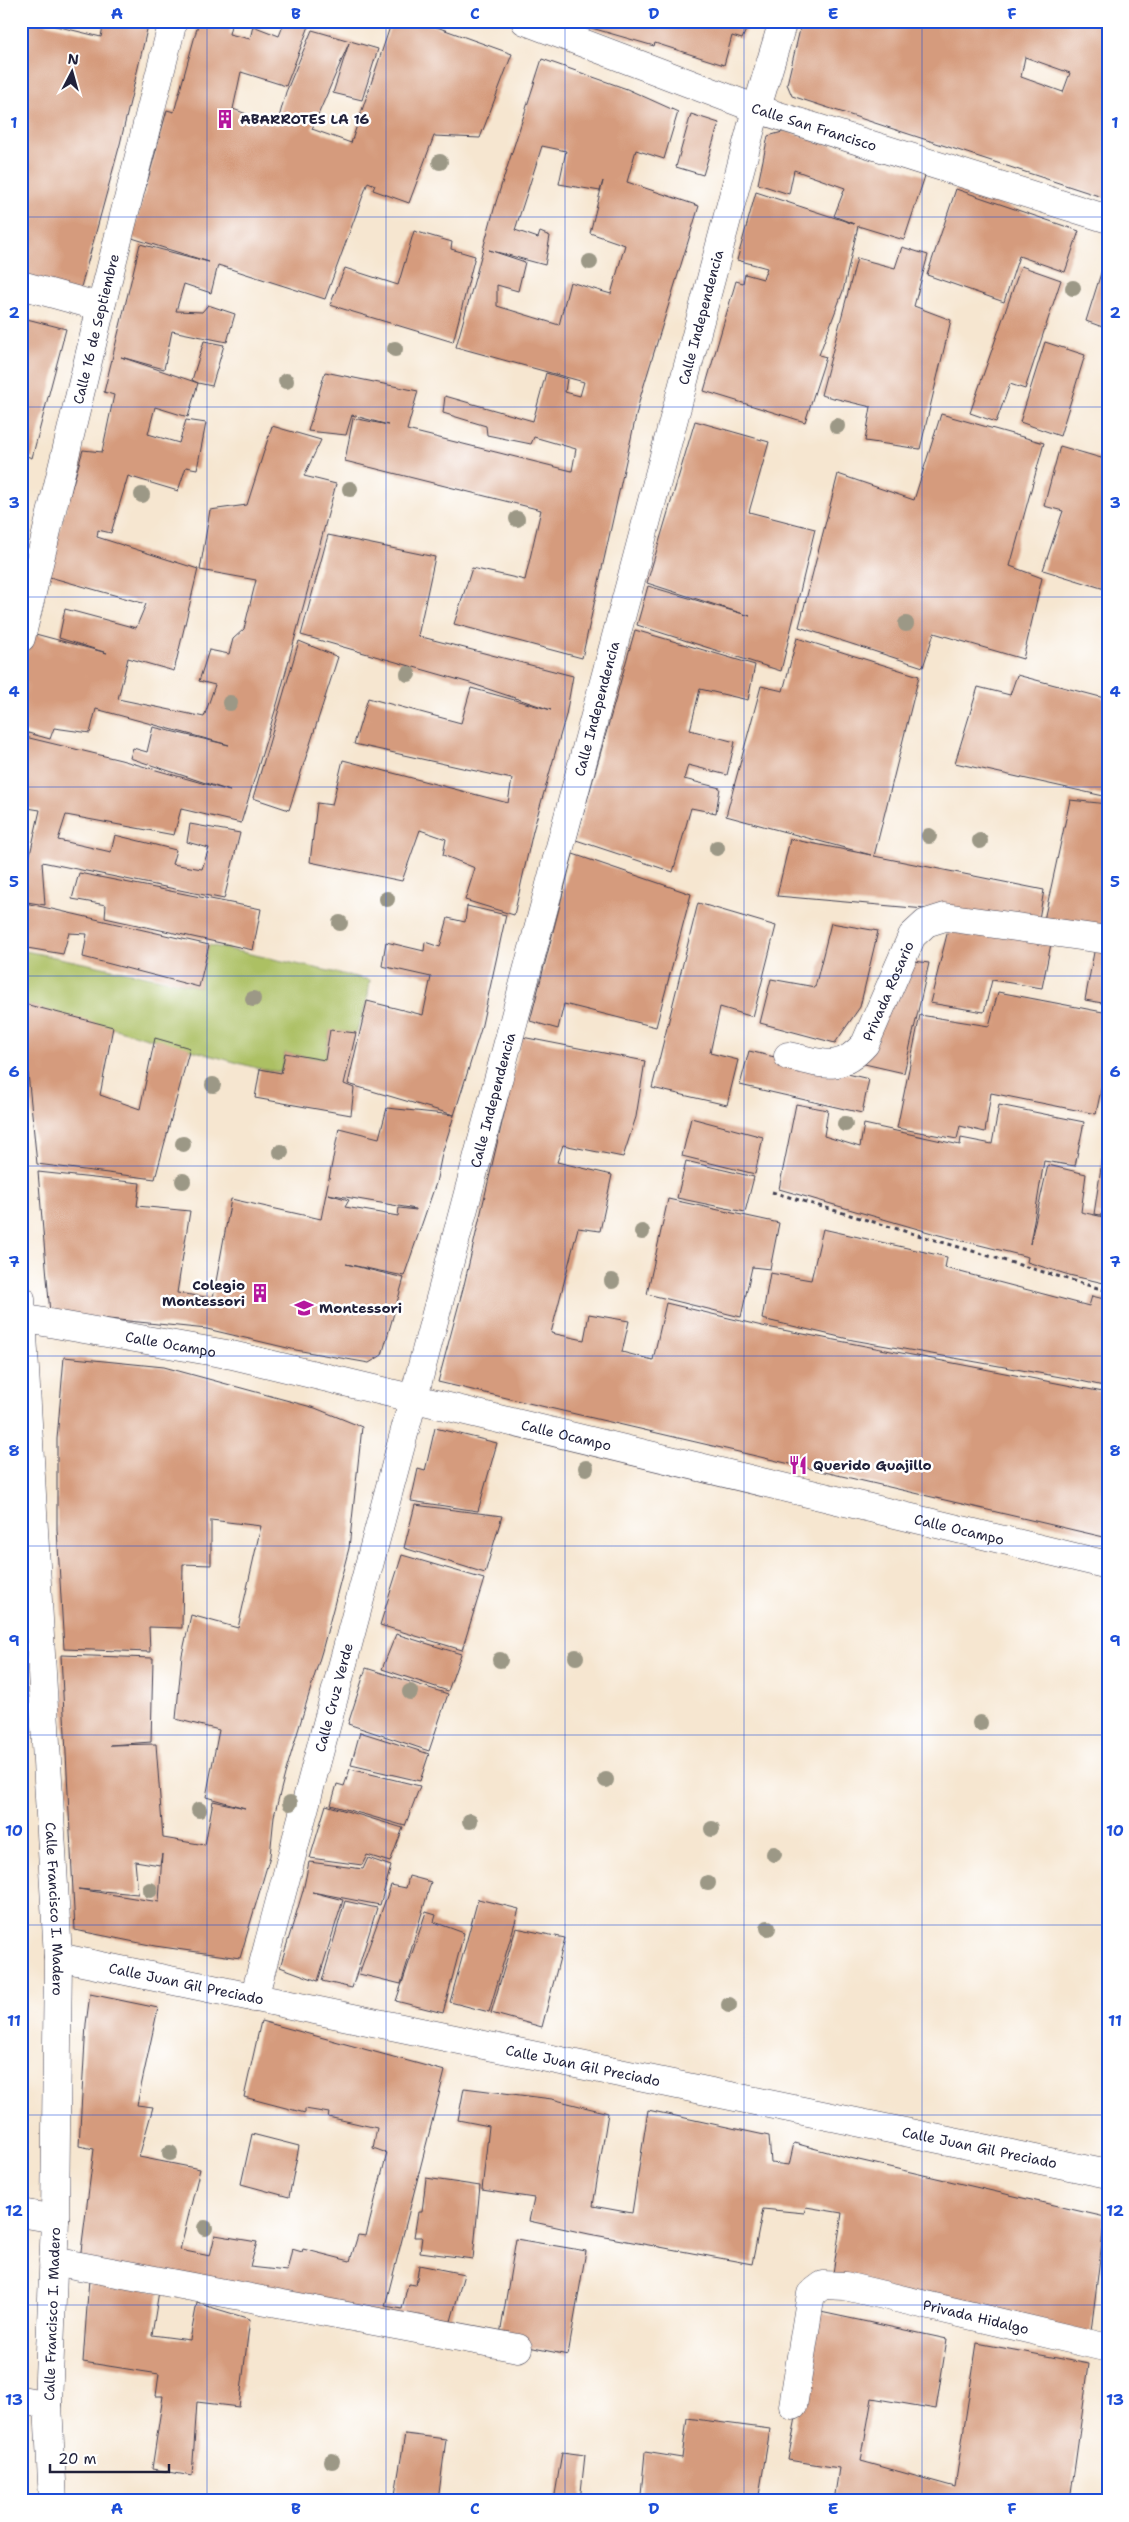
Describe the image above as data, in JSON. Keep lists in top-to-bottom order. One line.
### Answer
{"streets":{"street":["Calle San Francisco","Calle Independencia","Calle 16 de Septiembre","Privada Rosario","Calle Ocampo","Calle Cruz Verde","Calle Francisco I. Madero","Calle Juan Gil Preciado","Privada Hidalgo"]},"crossings":[["Calle San Francisco","Calle Independencia"],["Calle Independencia","Calle Ocampo"],["Calle Independencia","Calle Cruz Verde"],["Calle Ocampo","Calle Cruz Verde"],["Calle Ocampo","Calle Francisco I. Madero"],["Calle Cruz Verde","Calle Juan Gil Preciado"],["Calle Francisco I. Madero","Calle Juan Gil Preciado"]],"places":{"building":["ABARROTES LA 16","Colegio Montessori"],"school or university":["Montessori"],"restaurant":["Querido Guajillo"]},"scale_bar":"20 m","north":"top","grid":{"columns":["A","B","C","D","E","F"],"rows":["1","2","3","4","5","6","7","8","9","10","11","12","13"]}}
